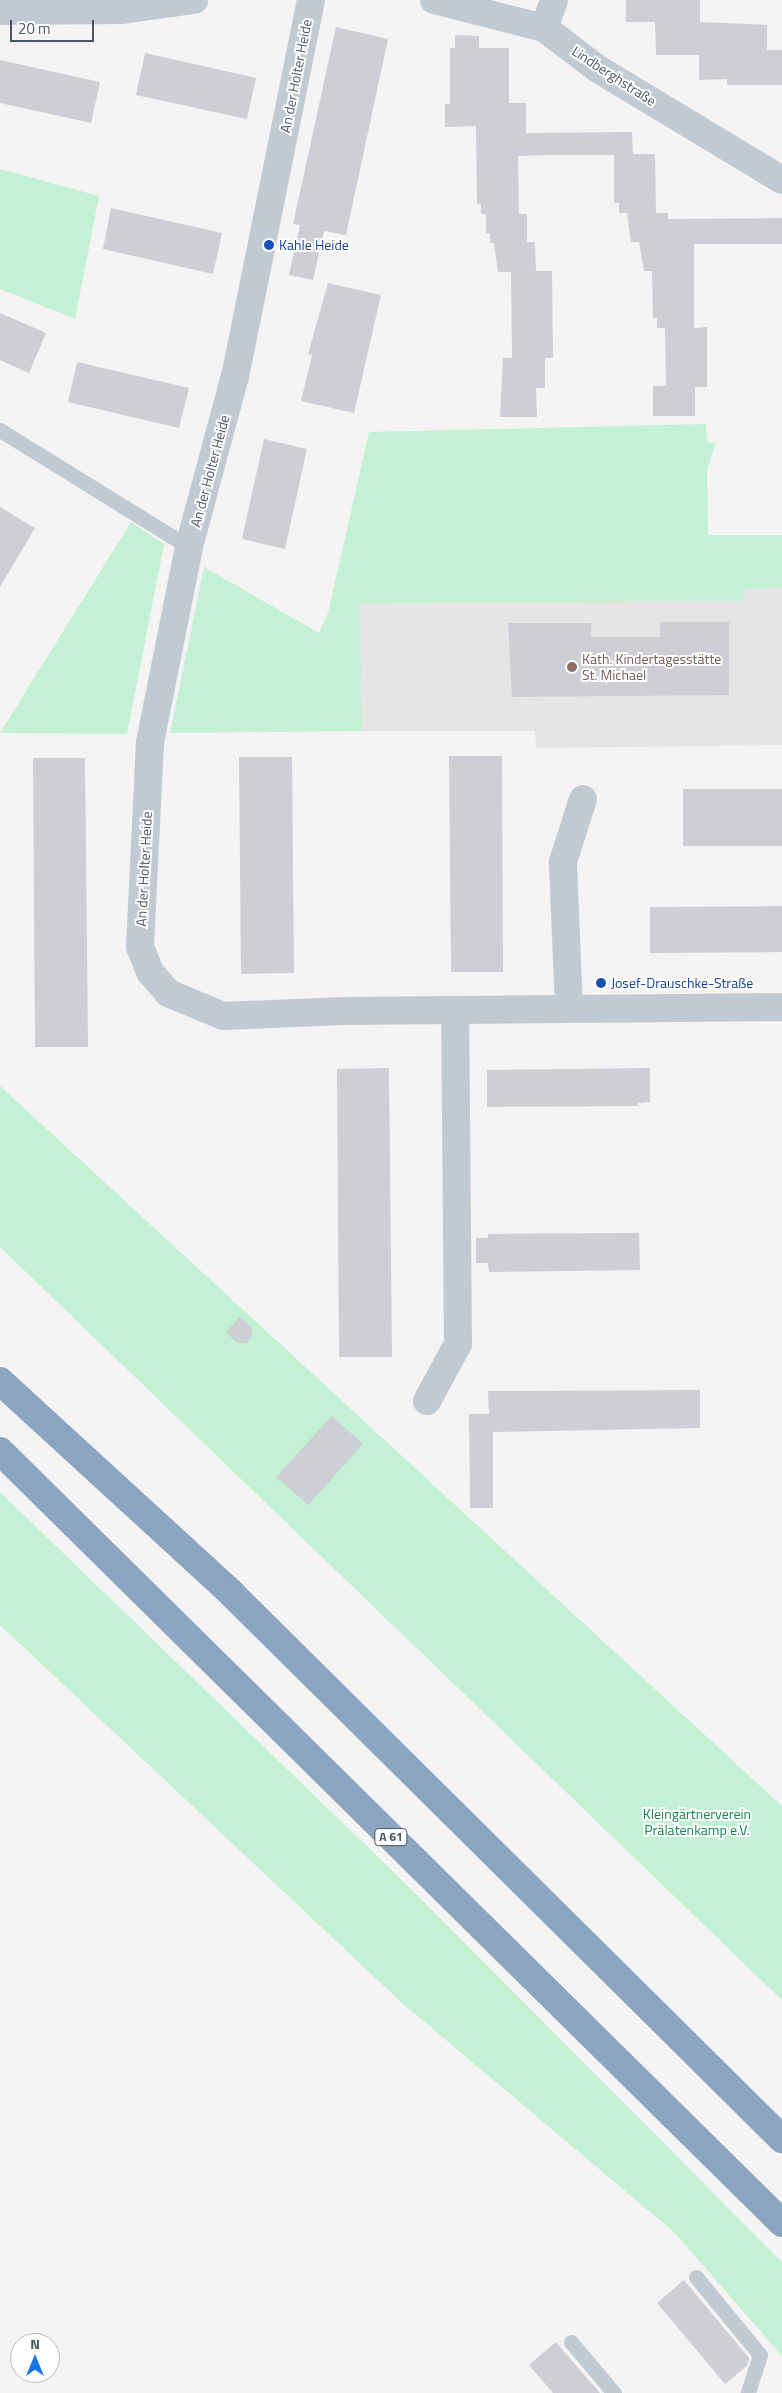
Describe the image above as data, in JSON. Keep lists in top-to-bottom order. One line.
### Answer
{"streets":{"highway":["A 61"],"street":["An der Holter Heide","Lindberghstraße"]},"parks":["Kleingärtnerverein Prälatenkamp e.V."],"places":["Kahle Heide","Kath. Kindertagesstätte St. Michael","Josef-Drauschke-Straße"],"scale_bar":"20 m","north":"top"}
